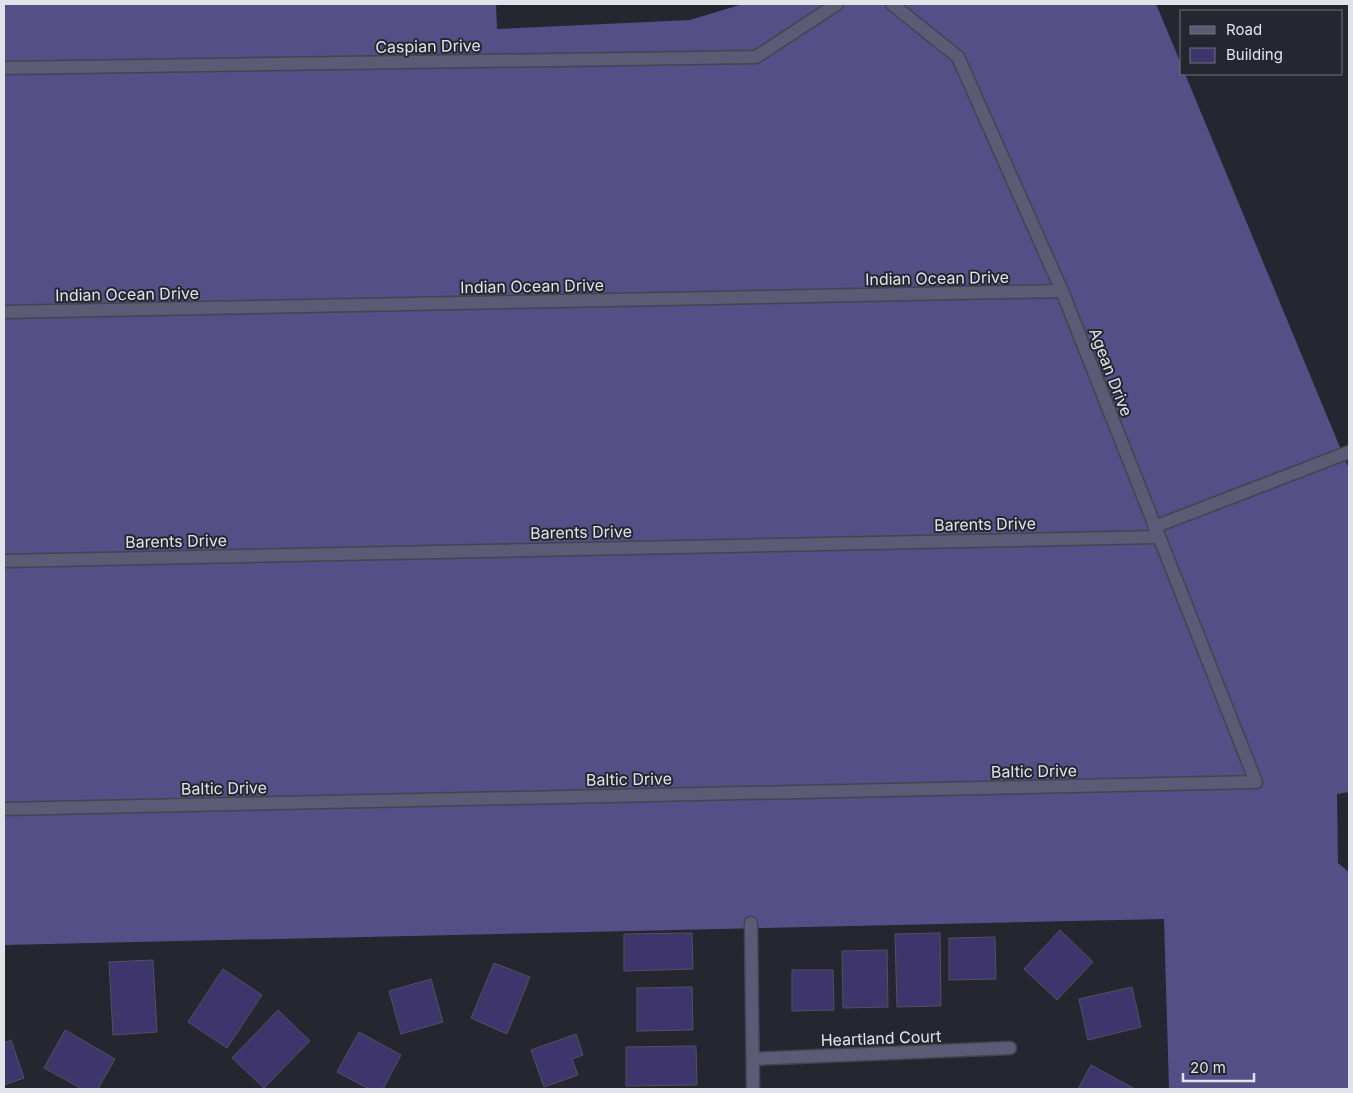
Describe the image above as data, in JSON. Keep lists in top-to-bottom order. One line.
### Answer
{"streets":{"street":["Caspian Drive","Indian Ocean Drive","Agean Drive","Barents Drive","Baltic Drive","Heartland Court"]},"crossings":[["Indian Ocean Drive","Agean Drive"],["Agean Drive","Barents Drive"],["Agean Drive","Baltic Drive"]],"legend":["Road","Building"],"scale_bar":"20 m"}
